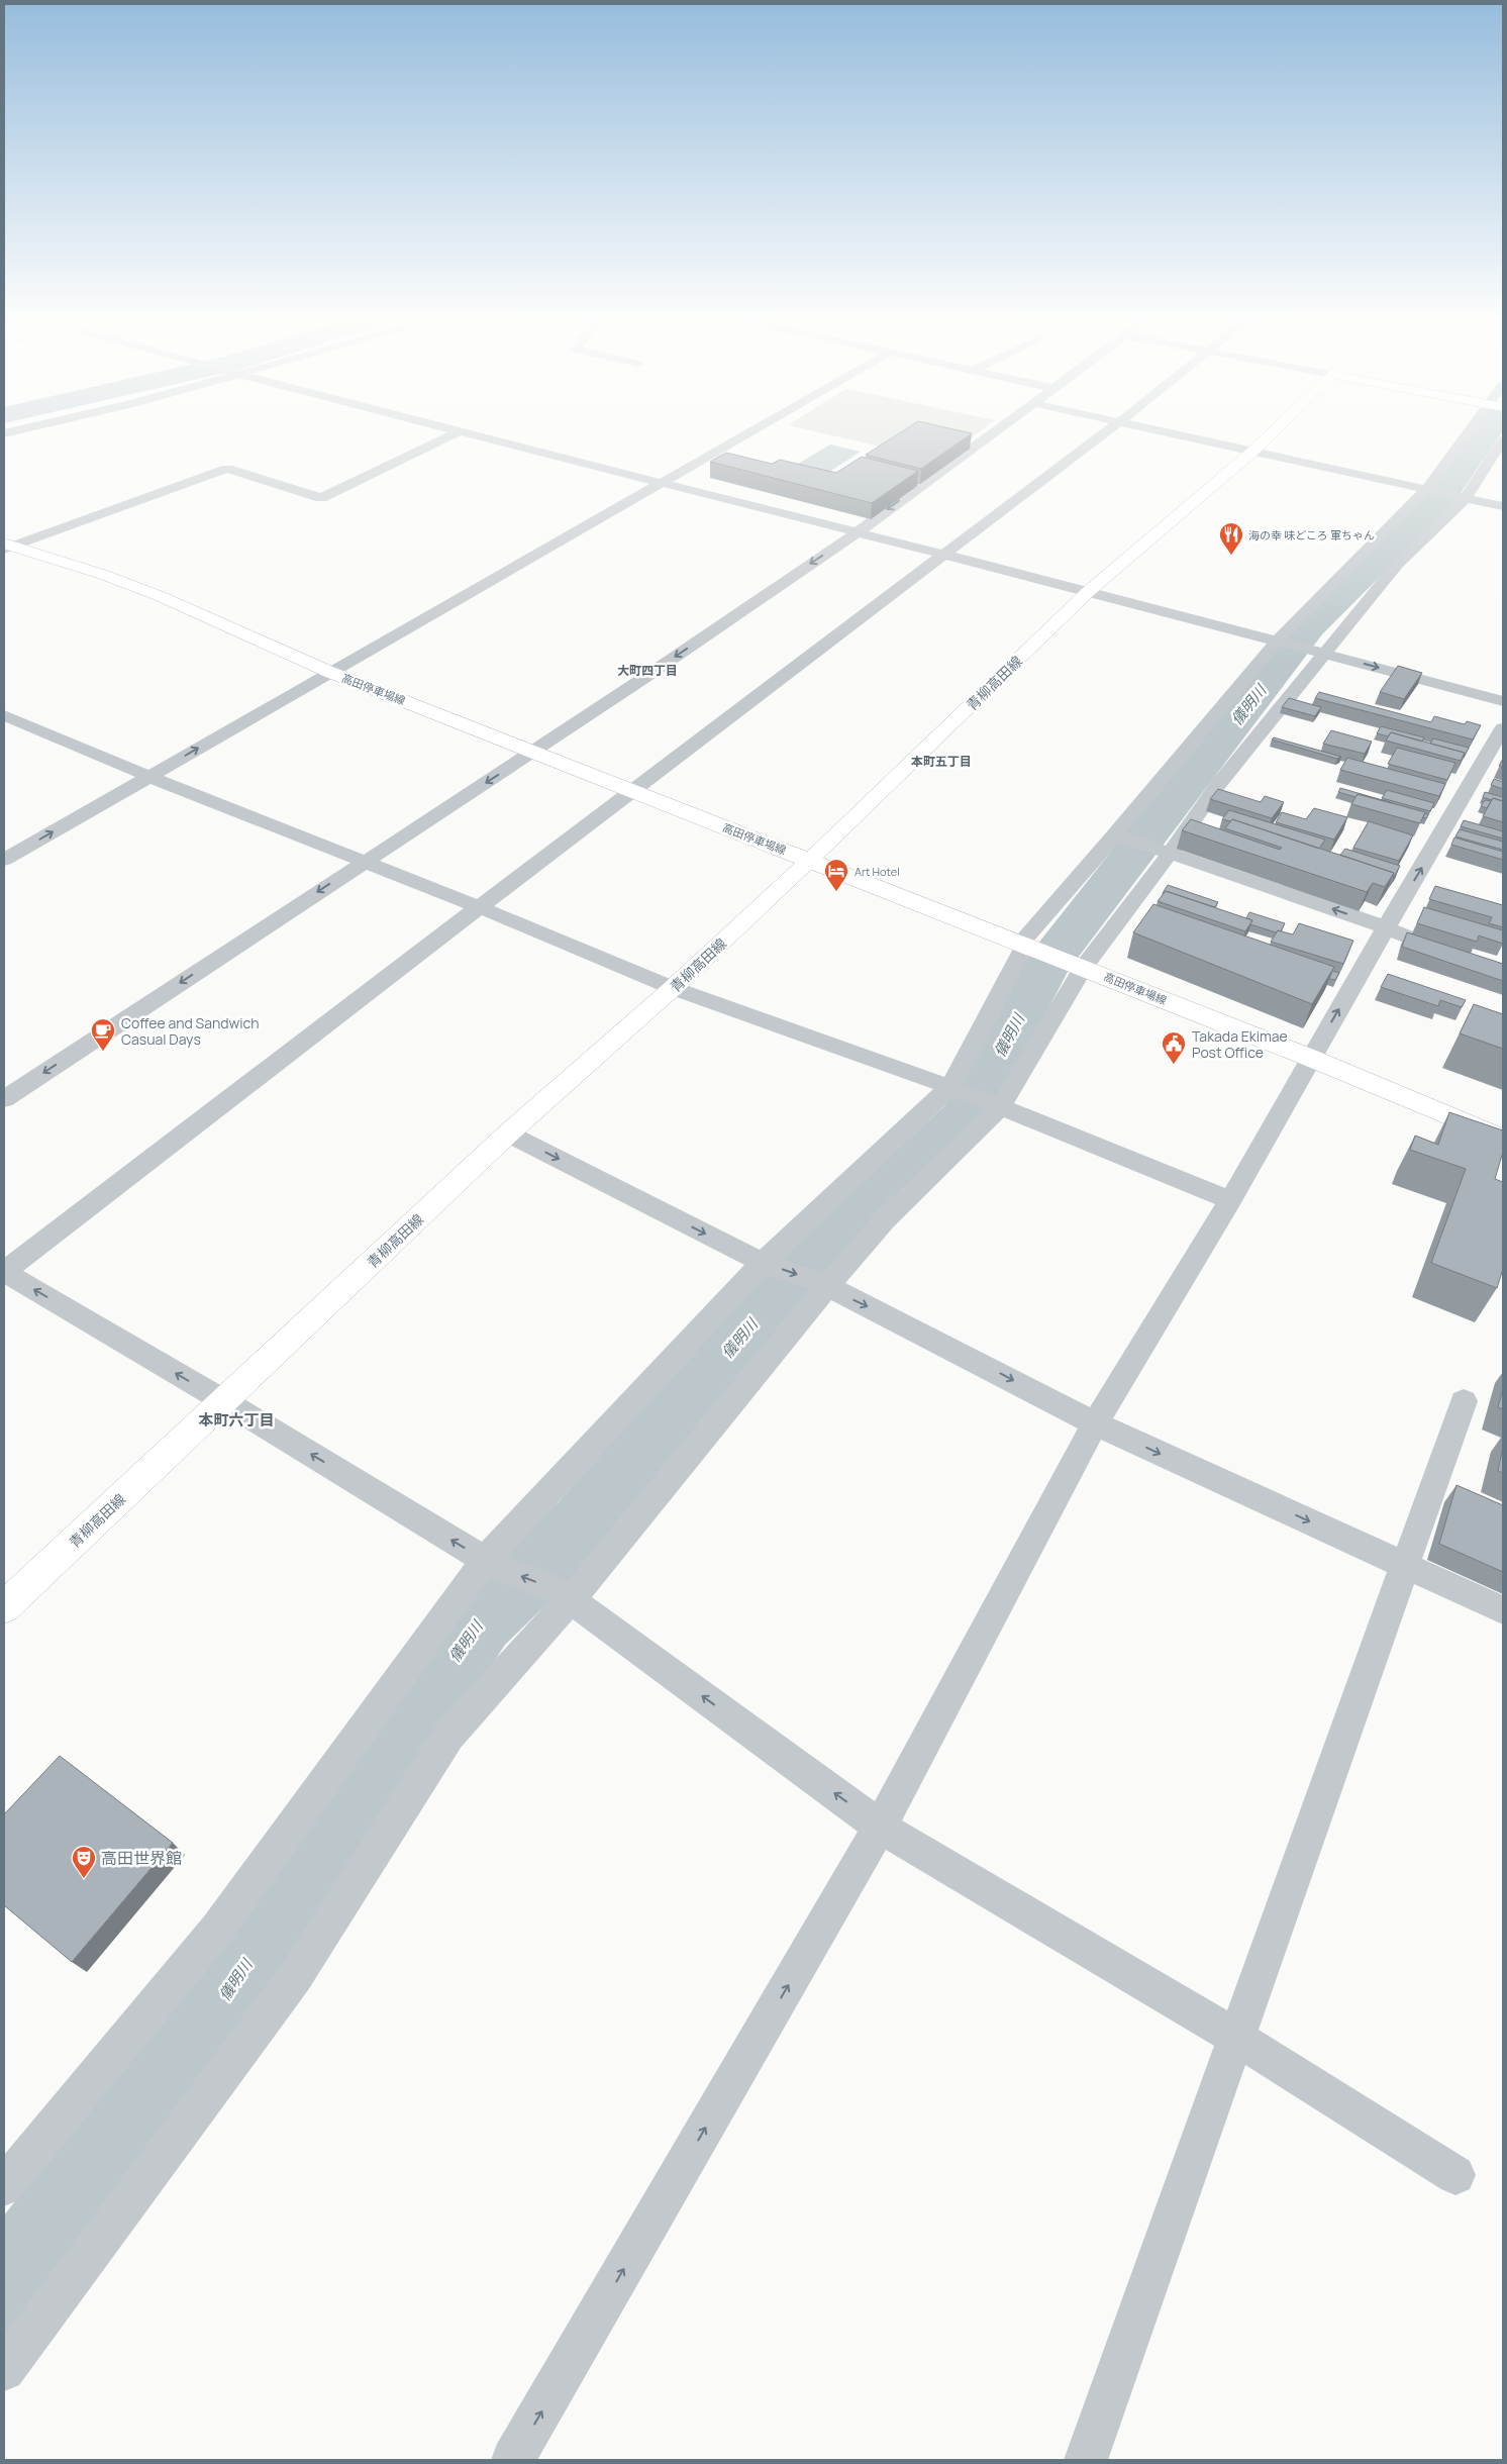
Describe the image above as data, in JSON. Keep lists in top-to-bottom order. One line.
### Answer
{"streets":{"main road":["青柳高田線","高田停車場線"]},"crossings":[["青柳高田線","高田停車場線"]],"districts":["大町四丁目","本町五丁目","本町六丁目"],"water":["儀明川"],"places":{"restaurant":["海の幸 味どころ 軍ちゃん"],"hotel":["Art Hotel"],"cafe":["Coffee and Sandwich Casual Days"],"public building":["Takada Ekimae Post Office"],"theatre":["高田世界館"]}}
